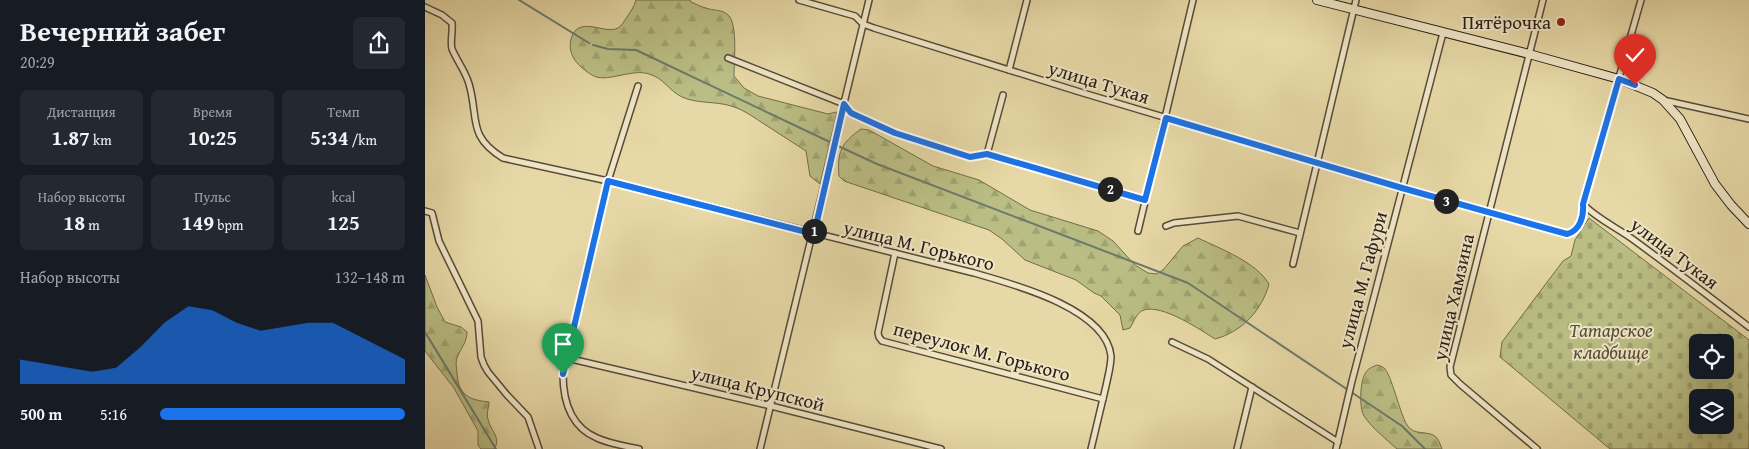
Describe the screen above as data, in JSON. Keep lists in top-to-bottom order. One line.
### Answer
{"streets":{"street":["улица Тукая","улица М. Горького","улица М. Гафури","улица Хамзина","переулок М. Горького","улица Крупской"]},"crossings":[["улица Тукая","улица М. Гафури"],["улица Тукая","улица Хамзина"],["улица М. Горького","переулок М. Горького"]],"parks":["Татарское кладбище"],"places":["Пятёрочка"],"page":{"heading":["Вечерний забег","20:29"],"stats":[["Дистанция","1.87 km"],["Время","10:25"],["Темп","5:34 /km"],["Набор высоты","18 m"],["Пульс","149 bpm"],["kcal","125"]],"pins":["2","3","1"],"chart":["Набор высоты","132–148 m"],"list":[{"name":"500 m","note":"5:16"}]}}
